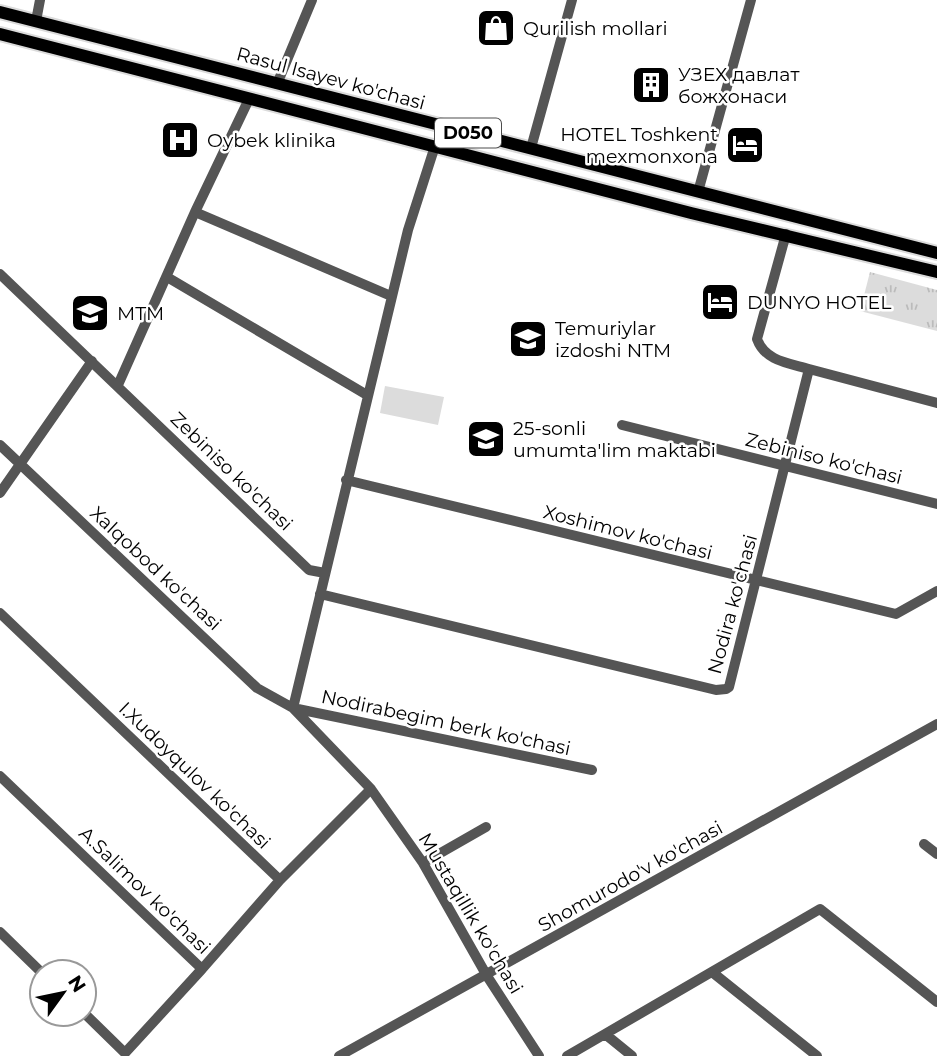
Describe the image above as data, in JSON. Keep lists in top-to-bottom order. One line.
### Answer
{"streets":{"main road":["Rasul Isayev ko'chasi","D050"],"street":["Zebiniso ko'chasi","Xoshimov ko'chasi","Xalqobod ko'chasi","Nodira ko'chasi","Nodirabegim berk ko'chasi","I.Xudoyqulov ko'chasi","Shomurodo'v ko'chasi","A.Salimov ko'chasi","Mustaqillik ko'chasi"]},"crossings":[["Zebiniso ko'chasi","Nodira ko'chasi"],["Xoshimov ko'chasi","Nodira ko'chasi"],["Xalqobod ko'chasi","Nodirabegim berk ko'chasi"],["Xalqobod ko'chasi","Mustaqillik ko'chasi"],["Nodirabegim berk ko'chasi","Mustaqillik ko'chasi"],["Shomurodo'v ko'chasi","Mustaqillik ko'chasi"]],"places":{"shop":["Qurilish mollari"],"building":["УЗЕХ давлат божхонаси"],"hospital":["Oybek klinika"],"hotel":["HOTEL Toshkent mexmonxona","DUNYO HOTEL"],"school or university":["MTM","Temuriylar izdoshi NTM","25-sonli umumta'lim maktabi"]},"north":"top right"}
